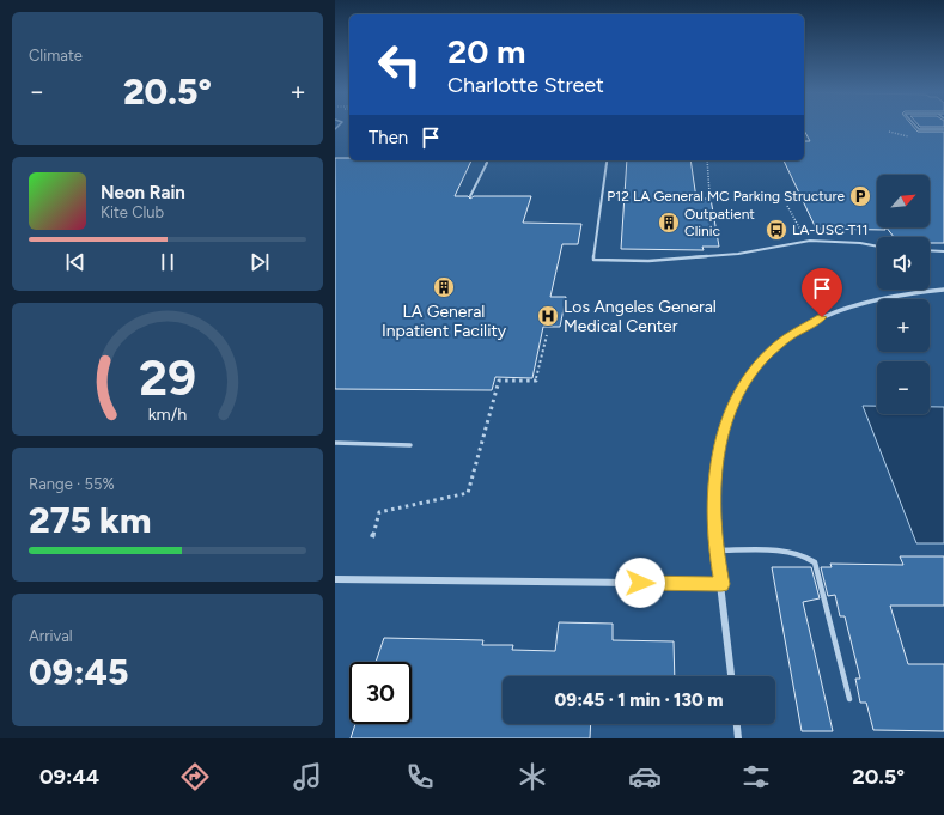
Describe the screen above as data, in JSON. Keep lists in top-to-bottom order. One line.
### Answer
{"places":{"parking":["P12 LA General MC Parking Structure"],"building":["Outpatient Clinic","LA General Inpatient Facility"],"bus stop":["LA-USC T11"],"hospital":["Los Angeles General Medical Center"]},"north":"top right","page":{"tile":["Climate",["Range · 55%","275 km"],["Arrival","09:45"]],"turn":["20 m","Charlotte Street"],"heat":["−","20.5°","+"],"then":"Then","song":["Neon Rain","Kite Club"],"map_buttons":["+","−"],"limit":"30","trip":"09:45 · 1 min · 130 m","tabs":["09:44","20.5°"],"gauge":["29","km/h"]}}
